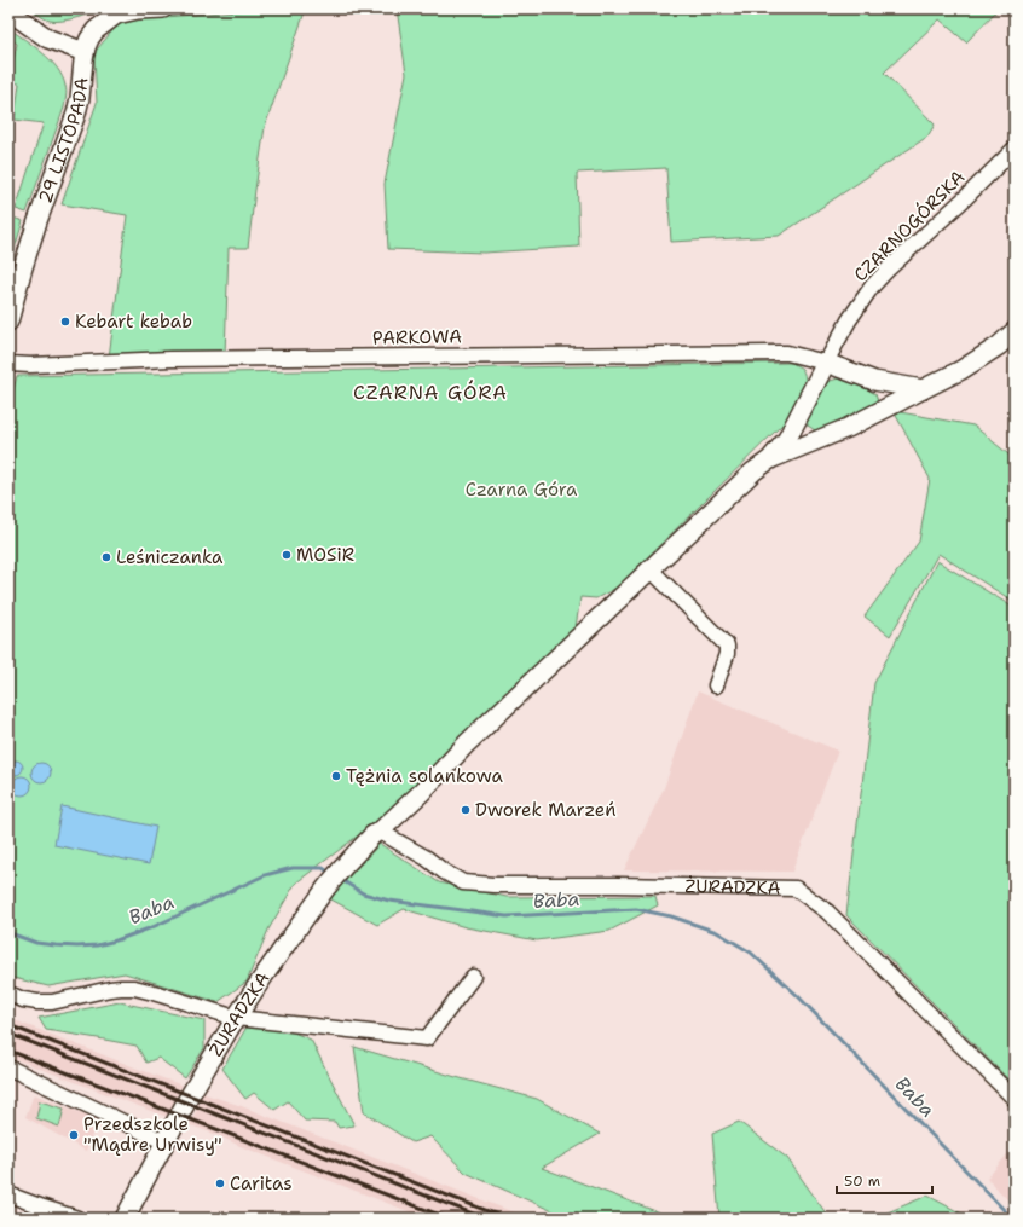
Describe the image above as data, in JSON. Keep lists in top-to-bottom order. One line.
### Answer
{"streets":{"street":["29 LISTOPADA","CZARNOGÓRSKA","PARKOWA","ŻURADZKA"]},"crossings":[["CZARNOGÓRSKA","PARKOWA"]],"districts":["CZARNA GÓRA"],"water":["Baba"],"parks":["Czarna Góra"],"places":["Kebart kebab","MOSiR","Leśniczanka","Tężnia solankowa","Dworek Marzeń","Przedszkole \"Mądre Urwisy\"","Caritas"],"scale_bar":"50 m"}
